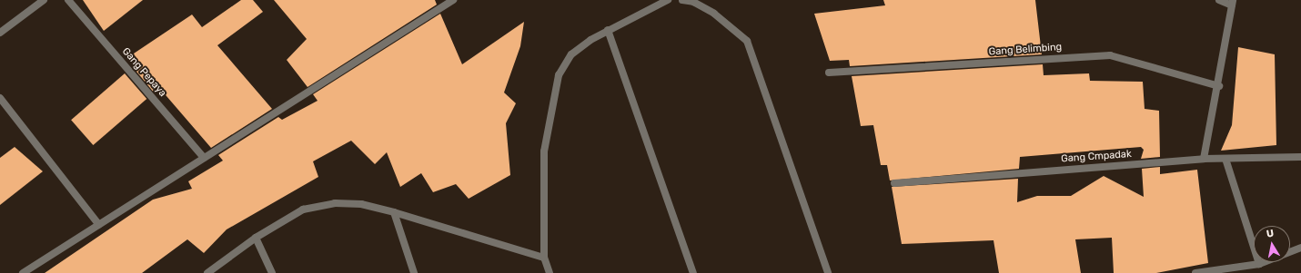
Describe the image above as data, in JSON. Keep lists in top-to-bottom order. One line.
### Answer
{"streets":{"street":["Gang Belimbing","Gang Pepaya","Gang Cmpadak"]},"north":"top"}
